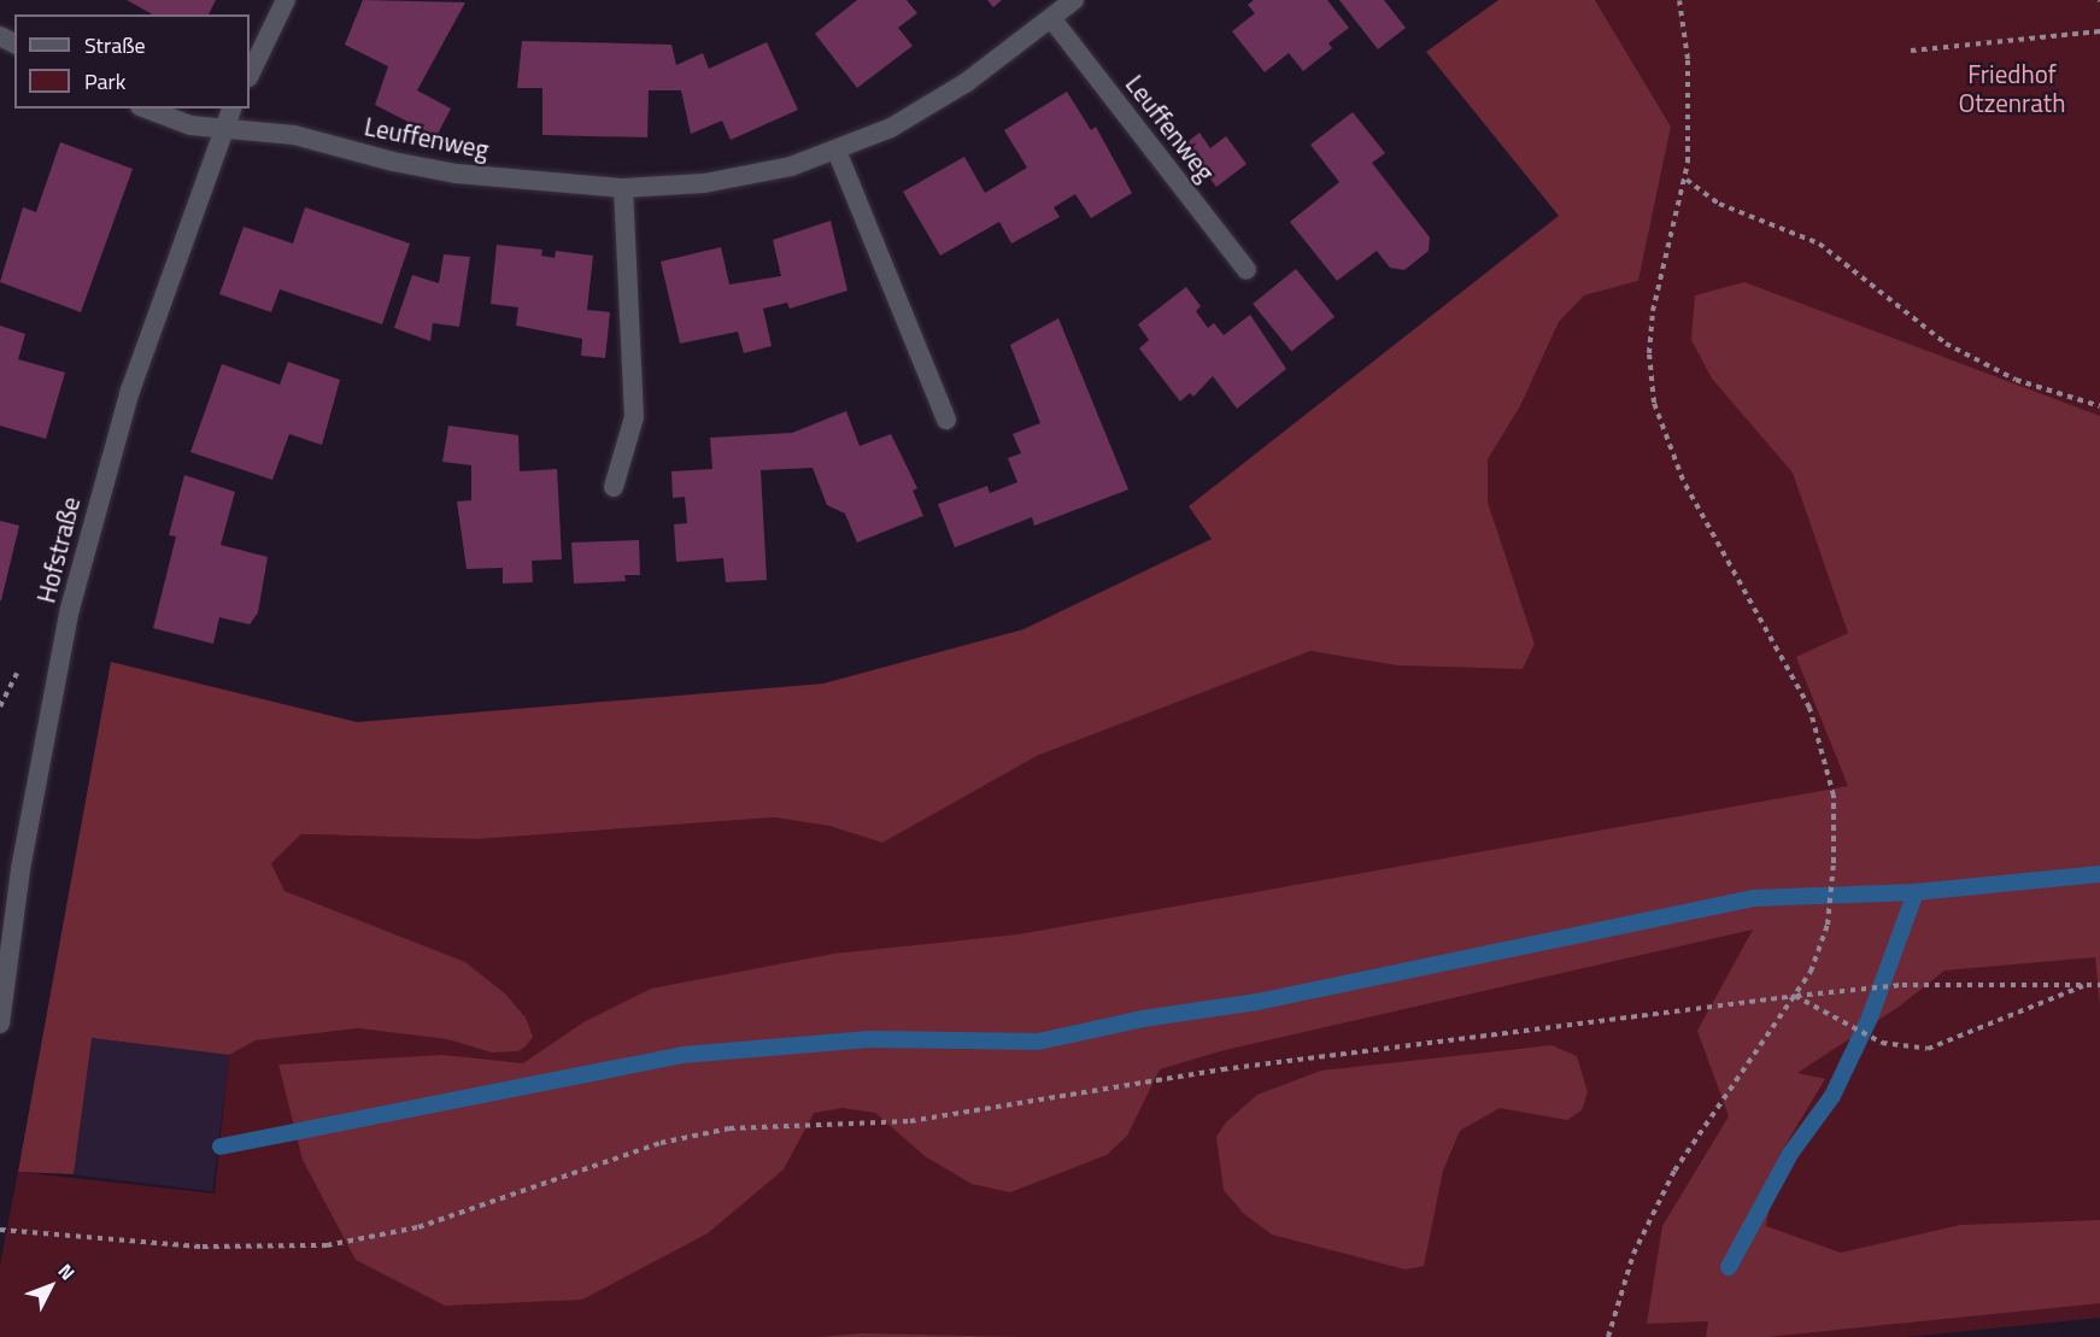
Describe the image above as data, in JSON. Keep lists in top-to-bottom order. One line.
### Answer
{"streets":{"street":["Leuffenweg","Hofstraße"]},"crossings":[["Leuffenweg","Hofstraße"]],"parks":["Friedhof Otzenrath"],"legend":["Straße","Park"],"north":"top right"}
